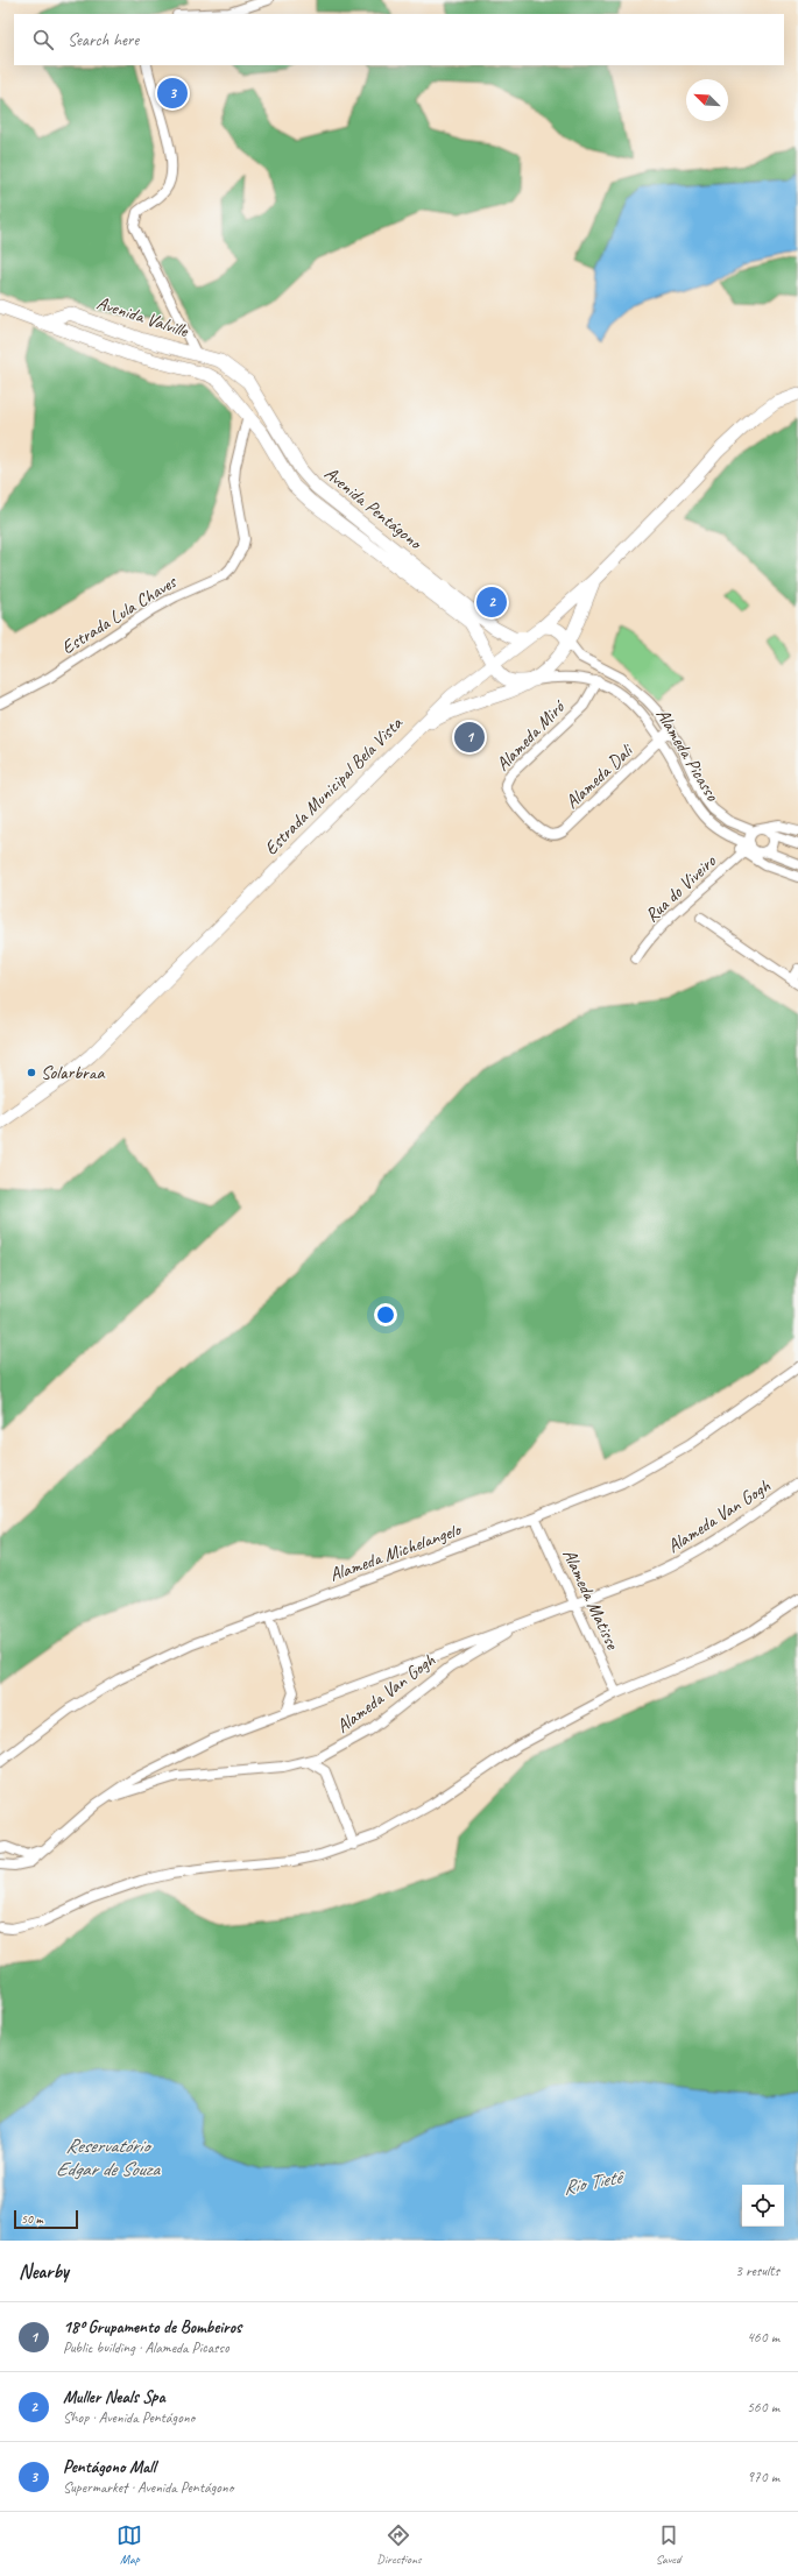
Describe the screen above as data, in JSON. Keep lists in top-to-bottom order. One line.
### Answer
{"streets":{"main road":["Avenida Valville","Avenida Pentágono","Alameda Picasso","Estrada Municipal Bela Vista"],"street":["Estrada Lula Chaves","Alameda Miró","Alameda Dali","Rua do Viveiro","Alameda Van Gogh","Alameda Michelangelo","Alameda Matisse"]},"crossings":[["Avenida Valville","Avenida Pentágono"],["Avenida Pentágono","Estrada Lula Chaves"],["Avenida Pentágono","Alameda Picasso"],["Avenida Pentágono","Estrada Municipal Bela Vista"],["Alameda Miró","Alameda Picasso"],["Alameda Miró","Alameda Dali"],["Alameda Picasso","Alameda Dali"],["Alameda Picasso","Estrada Municipal Bela Vista"],["Alameda Picasso","Rua do Viveiro"],["Alameda Van Gogh","Alameda Matisse"],["Alameda Michelangelo","Alameda Matisse"]],"water":["Reservatório Edgar de Souza","Rio Tietê"],"places":["Solarbraa"],"scale_bar":"50 m","north":"top left","page":{"search":"Search here","pins":["3","2","1"],"scale":"50 m","heading":["Nearby","3 results"],"list":[{"mark":"1","name":"18º Grupamento de Bombeiros","note":"Public building · Alameda Picasso","value":"460 m"},{"mark":"2","name":"Muller Neals Spa","note":"Shop · Avenida Pentágono","value":"560 m"},{"mark":"3","name":"Pentágono Mall","note":"Supermarket · Avenida Pentágono","value":"970 m"}],"nav":["Map","Directions","Saved"]}}
